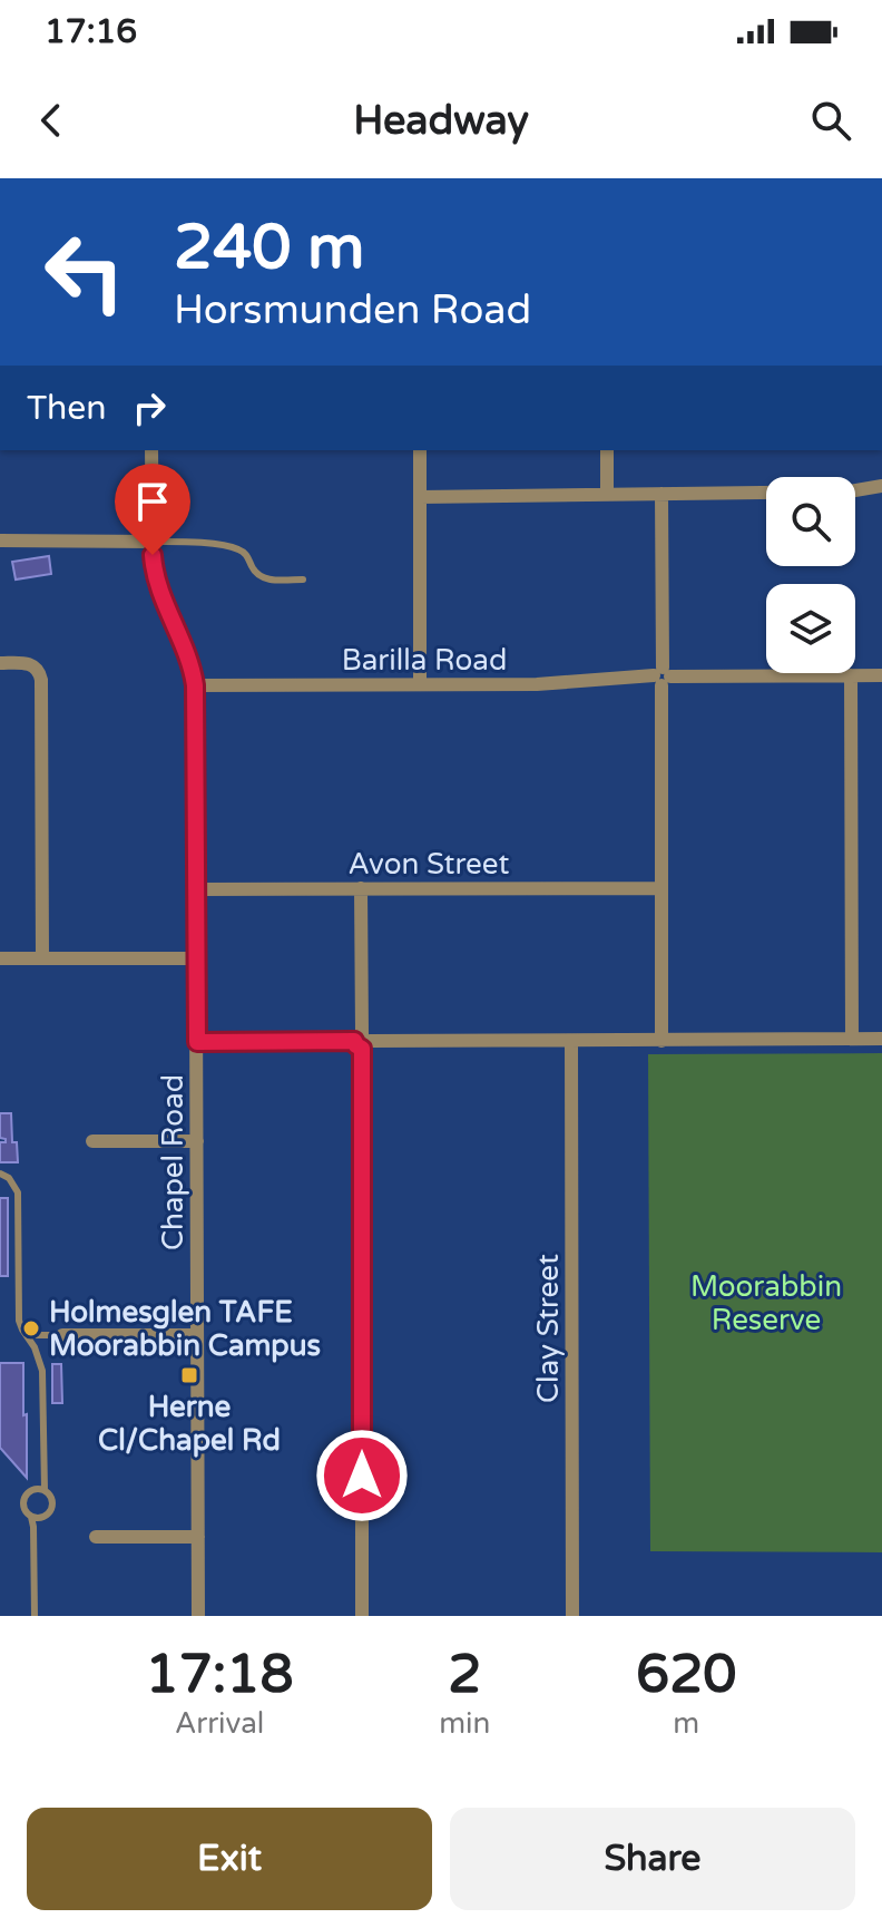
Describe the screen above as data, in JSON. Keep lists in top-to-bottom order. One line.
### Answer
{"streets":{"street":["Barilla Road","Avon Street","Chapel Road","Clay Street"]},"crossings":[["Barilla Road","Chapel Road"],["Avon Street","Chapel Road"]],"parks":["Moorabbin Reserve"],"places":{"other":["Holmesglen TAFE Moorabbin Campus"],"transit":["Herne Cl/Chapel Rd"]},"page":{"status":"17:16","header":"Headway","turn":["240 m","Horsmunden Road"],"then":"Then","eta":["17:18","Arrival","2","min","620","m"],"buttons":["Exit","Share"]}}
